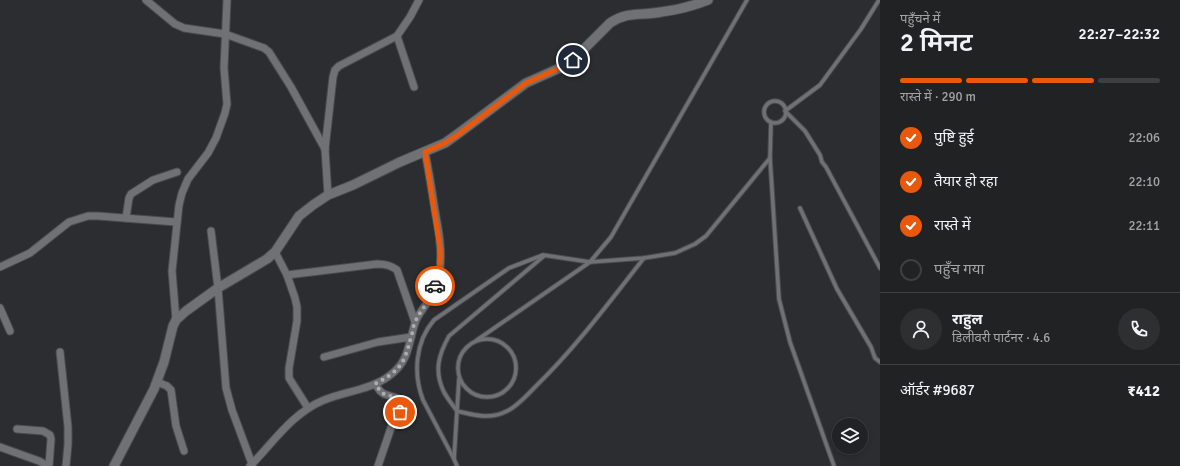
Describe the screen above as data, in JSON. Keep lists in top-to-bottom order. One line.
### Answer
{"page":{"heading":["2 मिनट","पहुँचने में","22:27–22:32"],"panel":["राहुल","डिलीवरी पार्टनर · 4.6","ऑर्डर #9687","₹412"],"bar":"रास्ते में · 290 m","list":[["पुष्टि हुई","22:06"],["तैयार हो रहा","22:10"],["रास्ते में","22:11"],"पहुँच गया"]}}
